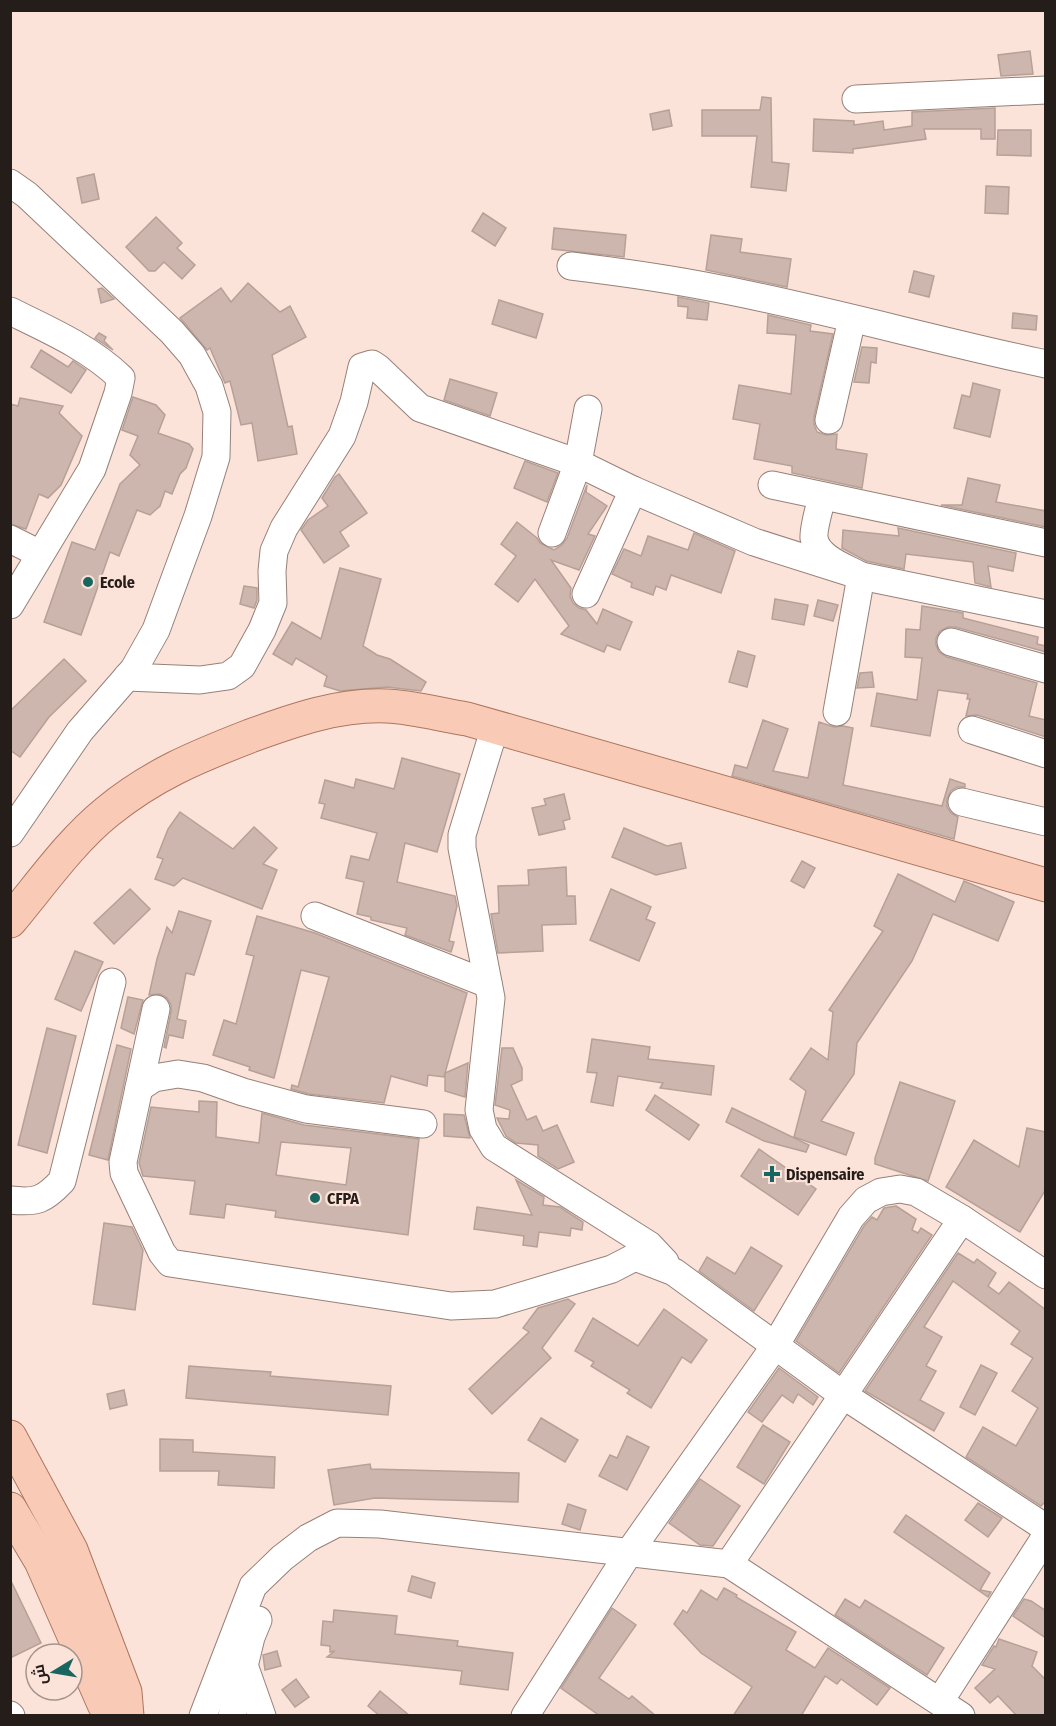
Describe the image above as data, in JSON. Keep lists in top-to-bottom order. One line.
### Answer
{"places":{"other":["Ecole","CFPA"],"health":["Dispensaire"]},"north":"left"}
